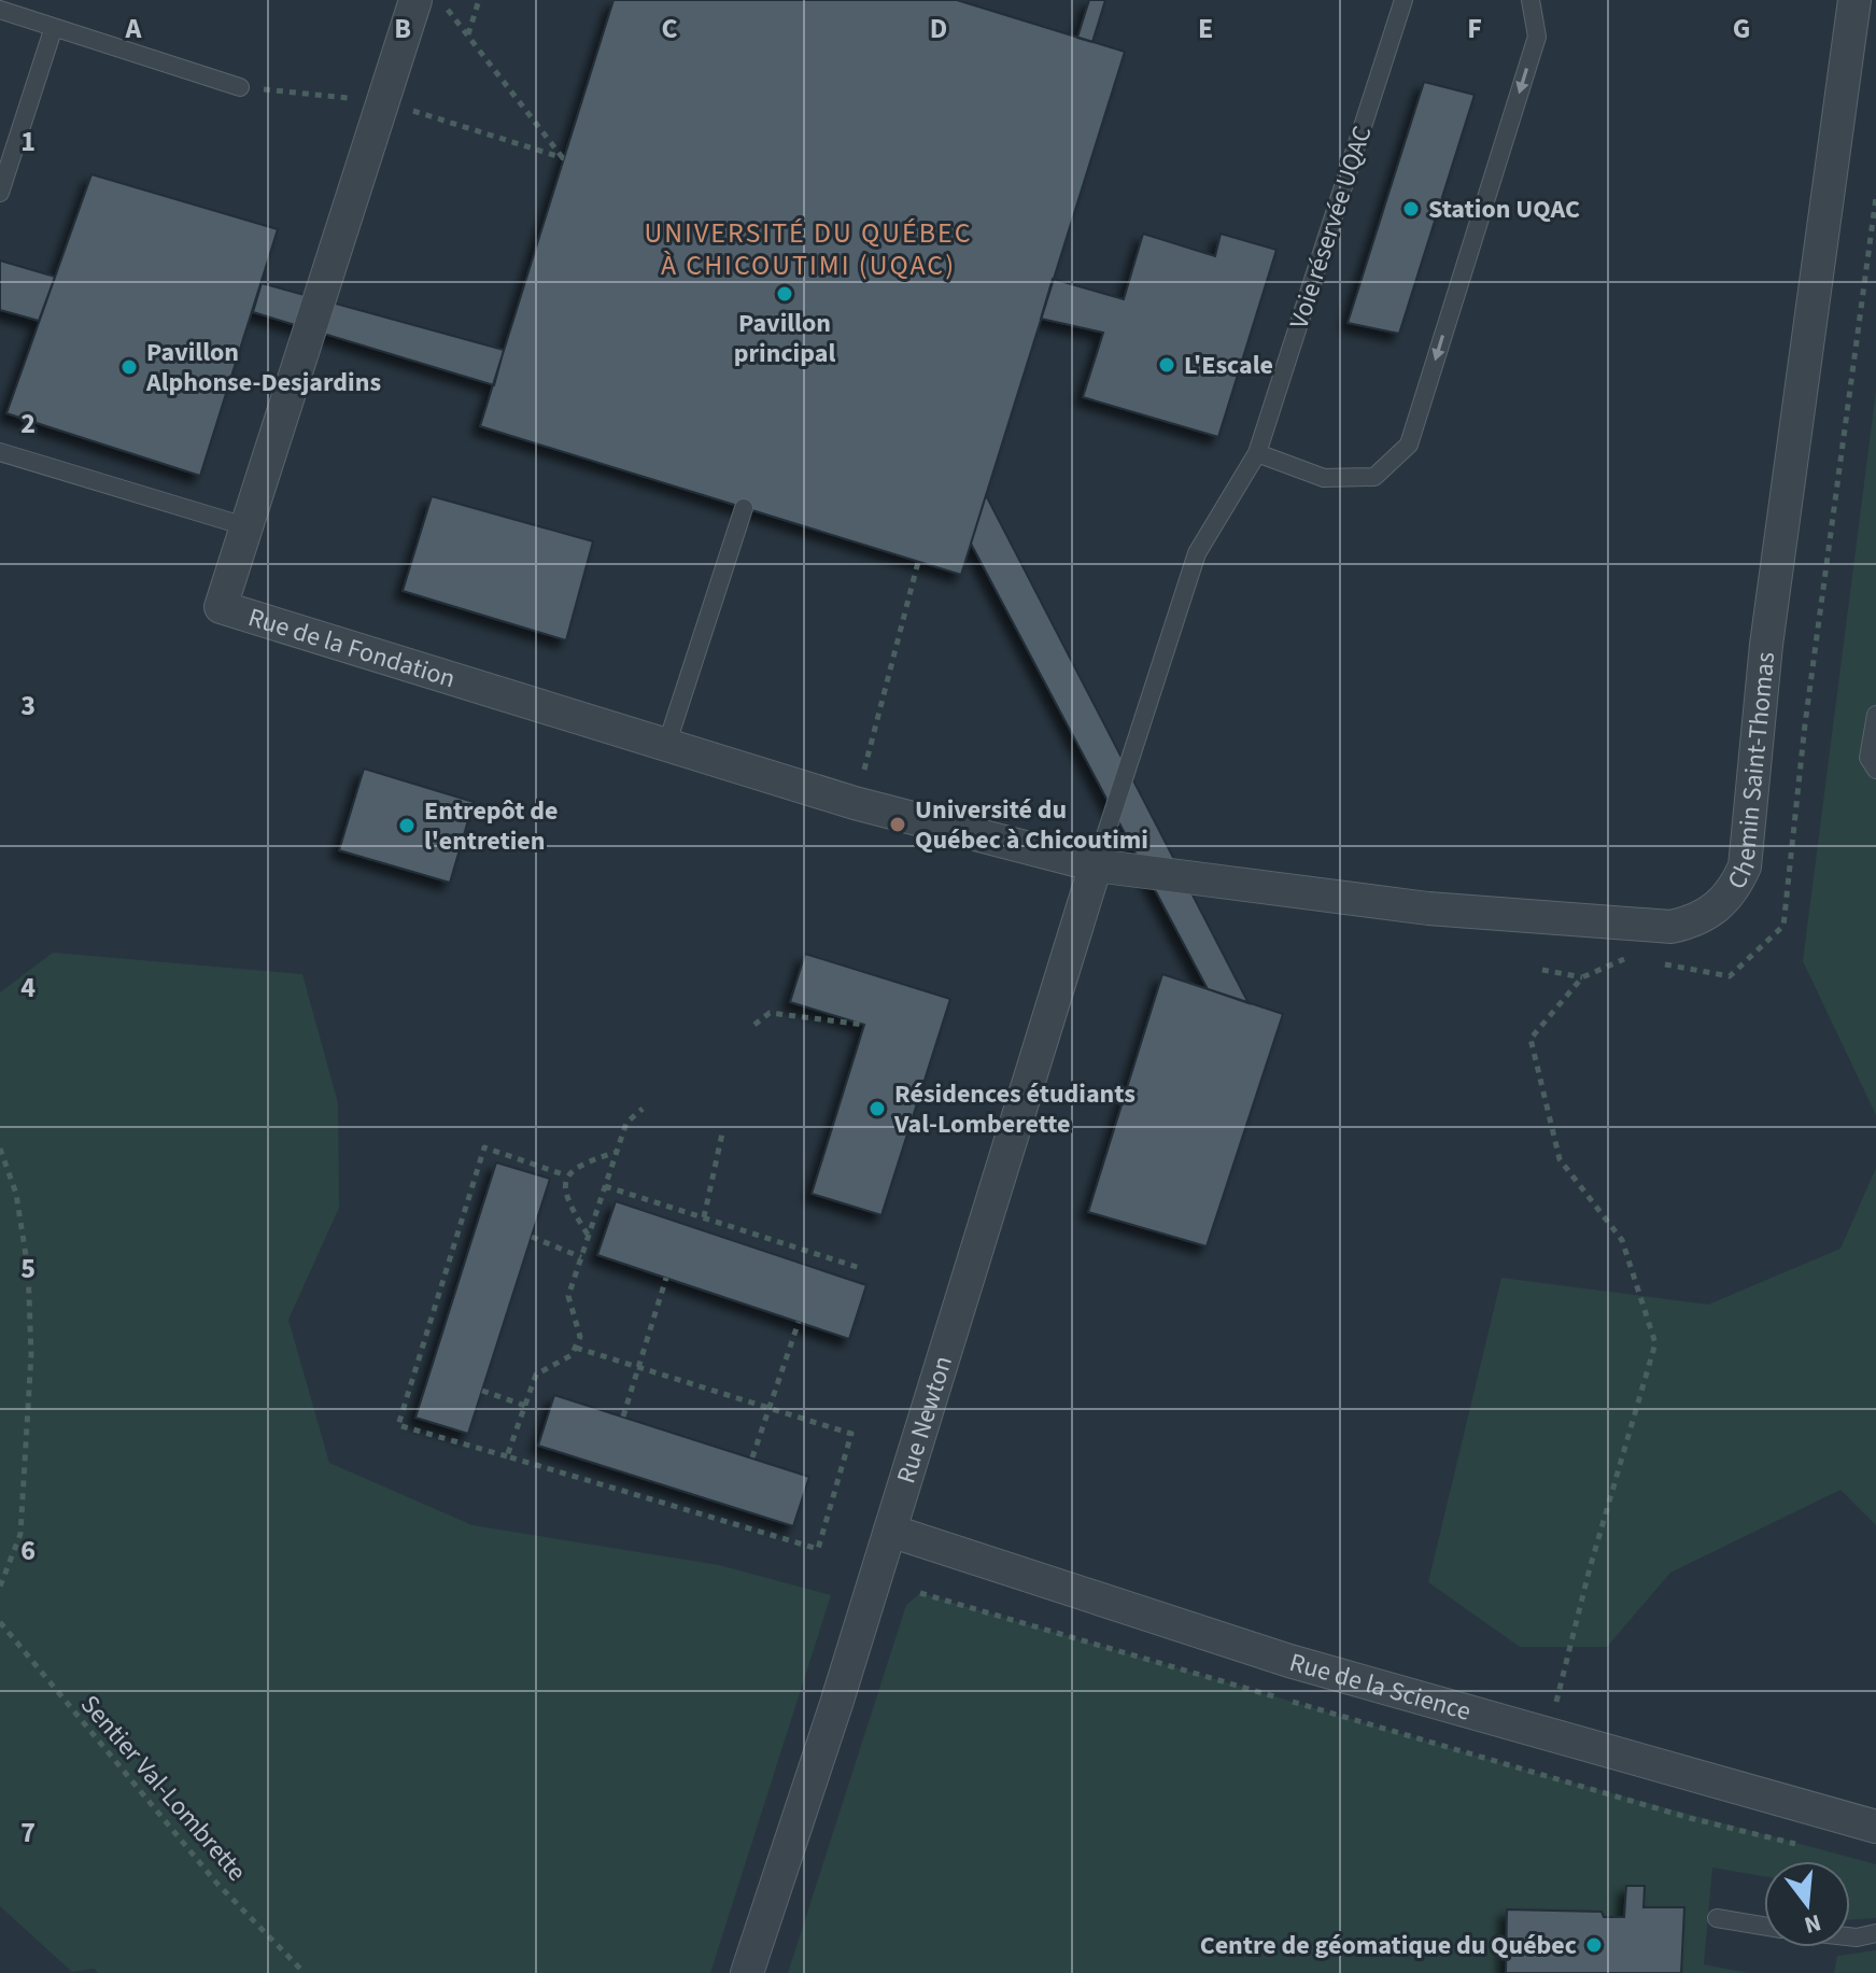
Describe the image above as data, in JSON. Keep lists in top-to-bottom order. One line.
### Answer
{"streets":{"street":["Rue de la Fondation","Chemin Saint-Thomas","Rue Newton","Rue de la Science"],"lane":["Voie réservée UQAC"],"path":["Sentier Val-Lombrette"]},"crossings":[["Voie réservée UQAC","Rue de la Fondation"],["Voie réservée UQAC","Chemin Saint-Thomas"],["Voie réservée UQAC","Rue Newton"],["Rue de la Fondation","Chemin Saint-Thomas"],["Rue de la Fondation","Rue Newton"],["Chemin Saint-Thomas","Rue Newton"],["Rue Newton","Rue de la Science"]],"districts":["UNIVERSITÉ DU QUÉBEC À CHICOUTIMI (UQAC)"],"places":["Station UQAC","Pavillon principal","L'Escale","Pavillon Alphonse-Desjardins","Université du Québec à Chicoutimi","Entrepôt de l'entretien","Résidences étudiants Val-Lomberette","Centre de géomatique du Québec"],"north":"bottom","grid":{"columns":["A","B","C","D","E","F","G"],"rows":["1","2","3","4","5","6","7"]}}
